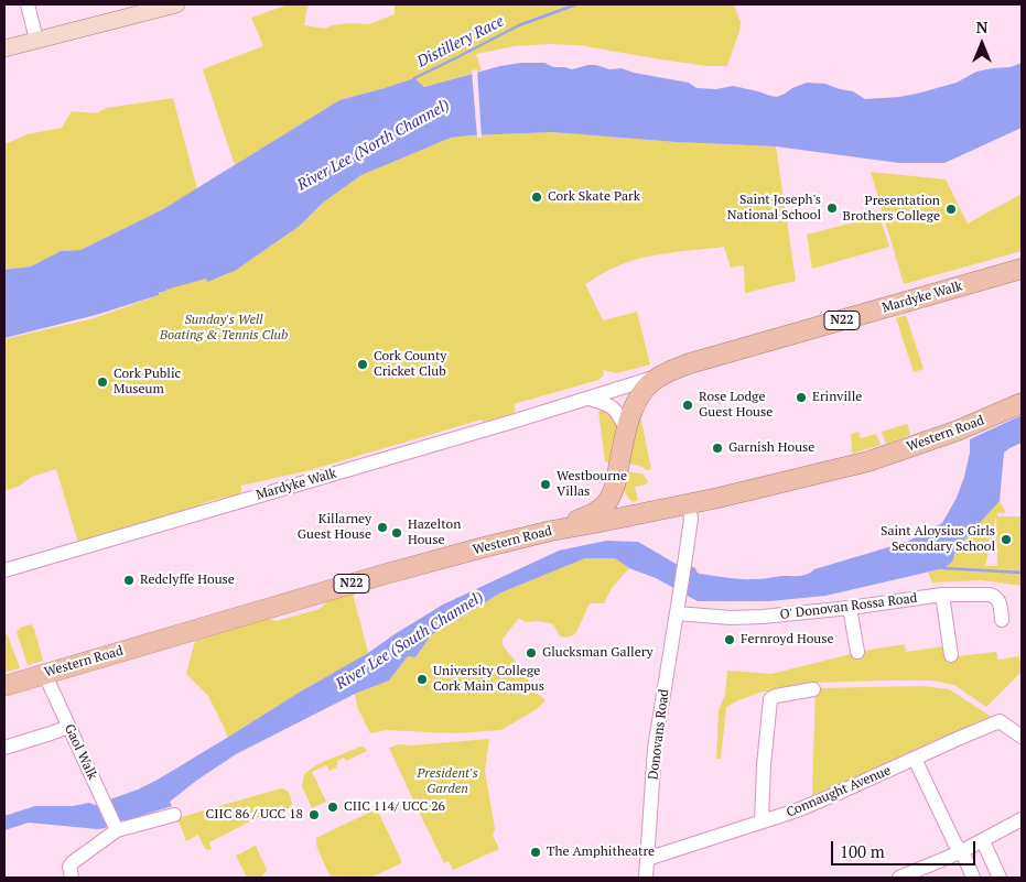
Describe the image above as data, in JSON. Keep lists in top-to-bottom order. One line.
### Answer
{"streets":{"highway":["Mardyke Walk","N22","Western Road"],"street":["O' Donovan Rossa Road","Donovans Road","Gaol Walk","Connaught Avenue"]},"crossings":[["Mardyke Walk","N22"],["N22","Western Road"],["Western Road","Donovans Road"],["Western Road","Gaol Walk"],["O' Donovan Rossa Road","Donovans Road"],["Donovans Road","Connaught Avenue"]],"water":["Distillery Race","River Lee (North Channel)","River Lee (South Channel)"],"parks":["Sunday's Well Boating & Tennis Club","President's Garden"],"places":["Cork Skate Park","Saint Joseph's National School","Presentation Brothers College","Cork County Cricket Club","Cork Public Museum","Erinville","Rose Lodge Guest House","Garnish House","Westbourne Villas","Killarney Guest House","Hazelton House","Saint Aloysius Girls Secondary School","Redclyffe House","Fernroyd House","Glucksman Gallery","University College Cork Main Campus","CIIC 114/ UCC 26","CIIC 86 / UCC 18","The Amphitheatre"],"scale_bar":"100 m","north":"top"}
